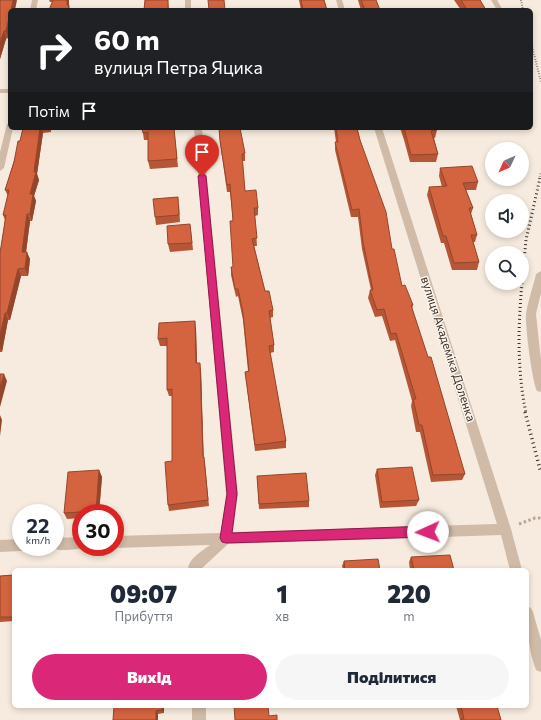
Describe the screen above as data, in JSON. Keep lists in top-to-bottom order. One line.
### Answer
{"streets":{"street":["вулиця Академіка Доленка"]},"north":"bottom left","page":{"turn":["60 m","вулиця Петра Яцика"],"then":"Потім","speed":"22 km/h","limit":"30","eta":["09:07","Прибуття","1","хв","220","m"],"buttons":["Вихід","Поділитися"]}}
